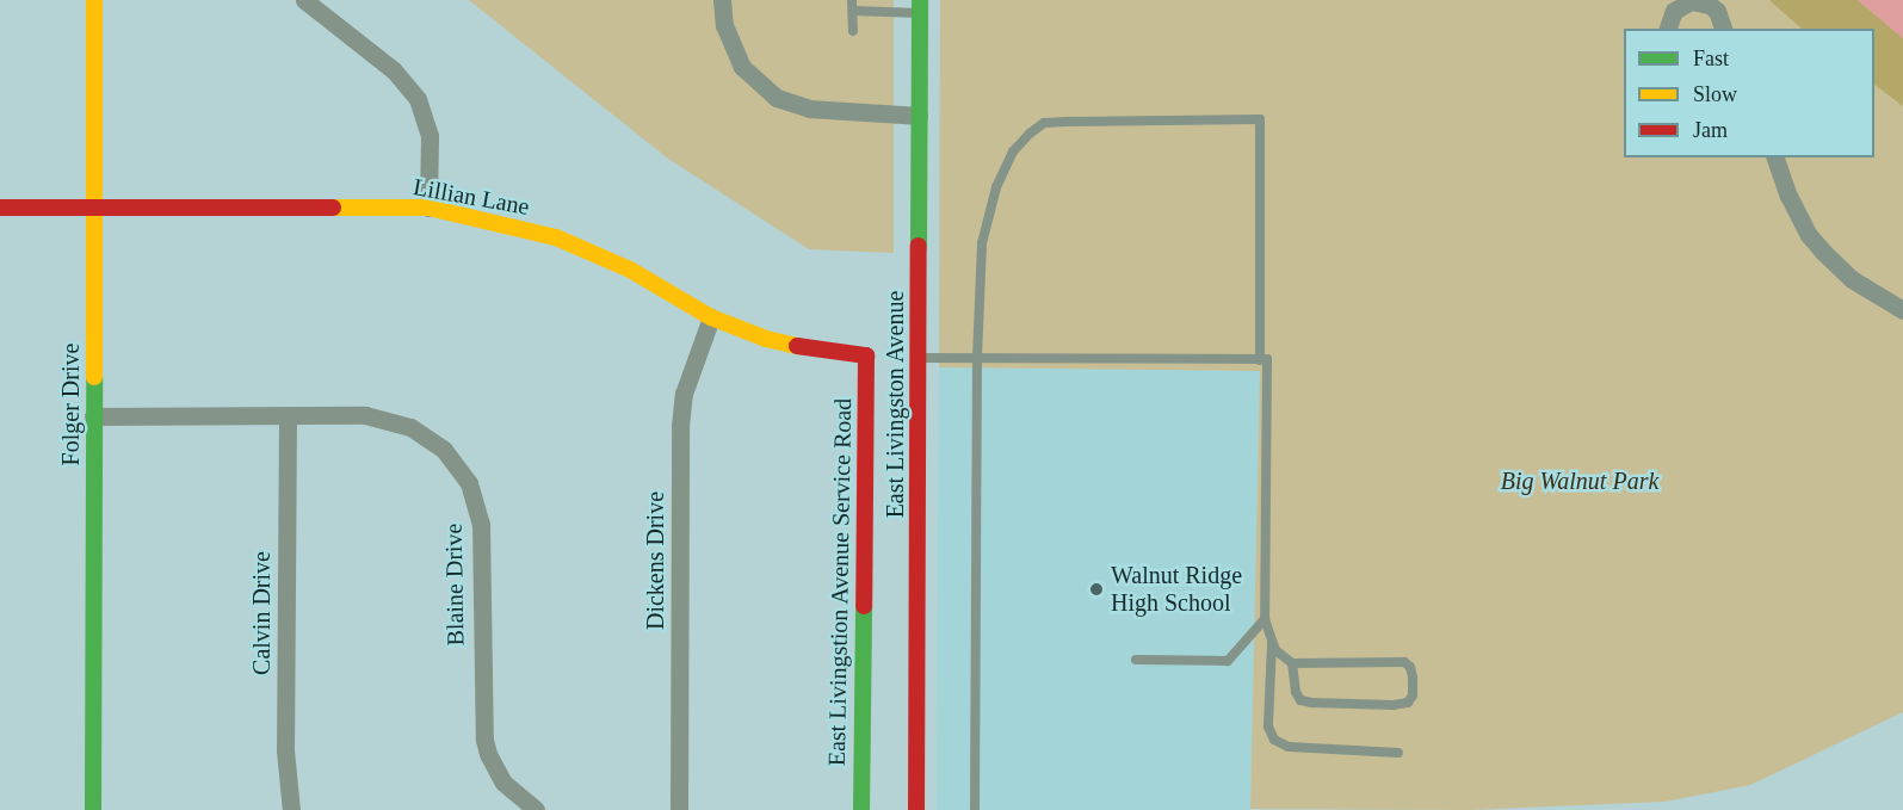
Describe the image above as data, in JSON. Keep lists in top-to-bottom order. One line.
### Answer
{"streets":{"street":["Lillian Lane","Folger Drive","East Livingston Avenue","Dickens Drive","East Livingstion Avenue Service Road","Blaine Drive","Calvin Drive"]},"crossings":[["Lillian Lane","Folger Drive"],["Lillian Lane","Dickens Drive"],["Lillian Lane","East Livingstion Avenue Service Road"],["Folger Drive","Blaine Drive"],["Blaine Drive","Calvin Drive"]],"parks":["Big Walnut Park"],"places":["Walnut Ridge High School"],"legend":["Fast","Slow","Jam"]}
